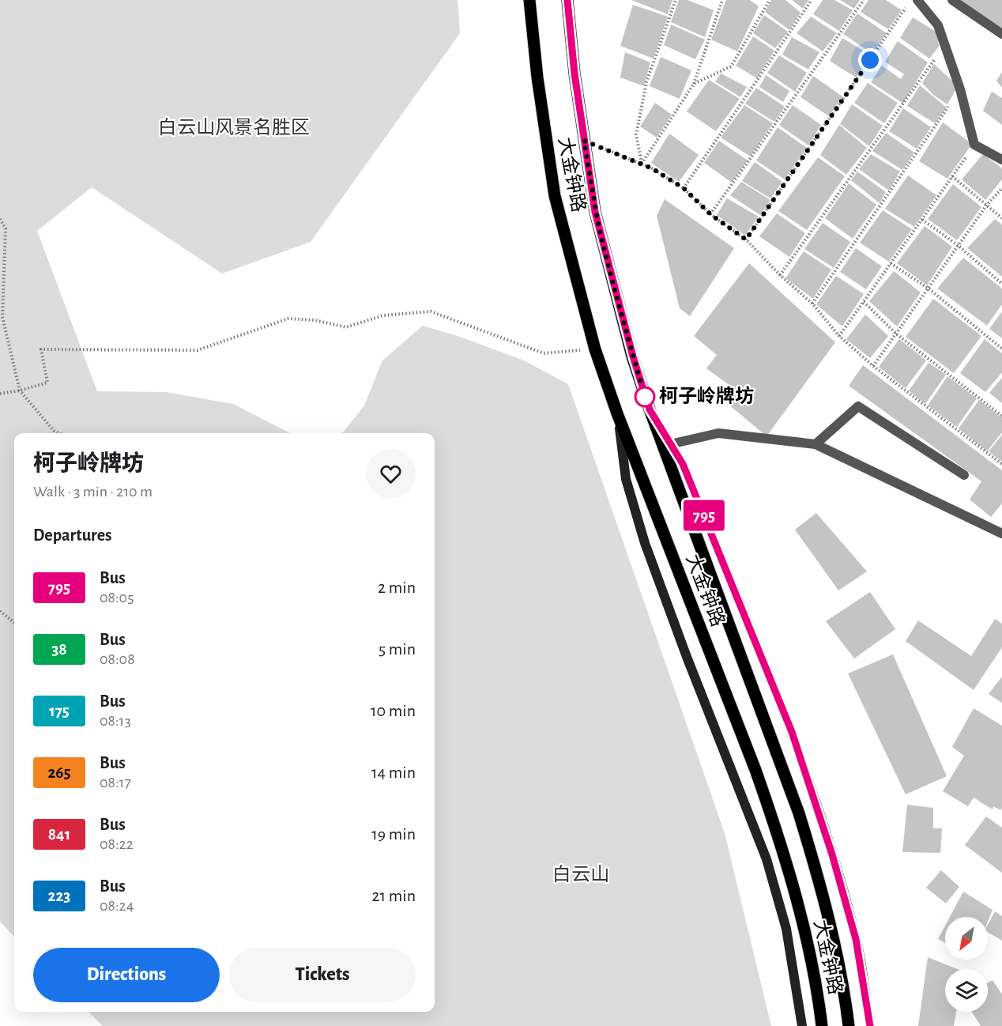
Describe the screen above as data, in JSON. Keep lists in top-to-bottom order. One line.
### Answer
{"streets":{"main road":["大金钟路"]},"parks":["白云山风景名胜区","白云山"],"places":["柯子岭牌坊"],"lines":["bus line 795"],"north":"bottom left","page":{"on_map":"795","heading":[["柯子岭牌坊","Walk · 3 min · 210 m"],"Departures"],"list":[{"mark":"795","name":"Bus","note":"08:05","value":"2 min"},{"mark":"38","name":"Bus","note":"08:08","value":"5 min"},{"mark":"175","name":"Bus","note":"08:13","value":"10 min"},{"mark":"265","name":"Bus","note":"08:17","value":"14 min"},{"mark":"841","name":"Bus","note":"08:22","value":"19 min"},{"mark":"223","name":"Bus","note":"08:24","value":"21 min"}],"buttons":["Directions","Tickets"]}}
